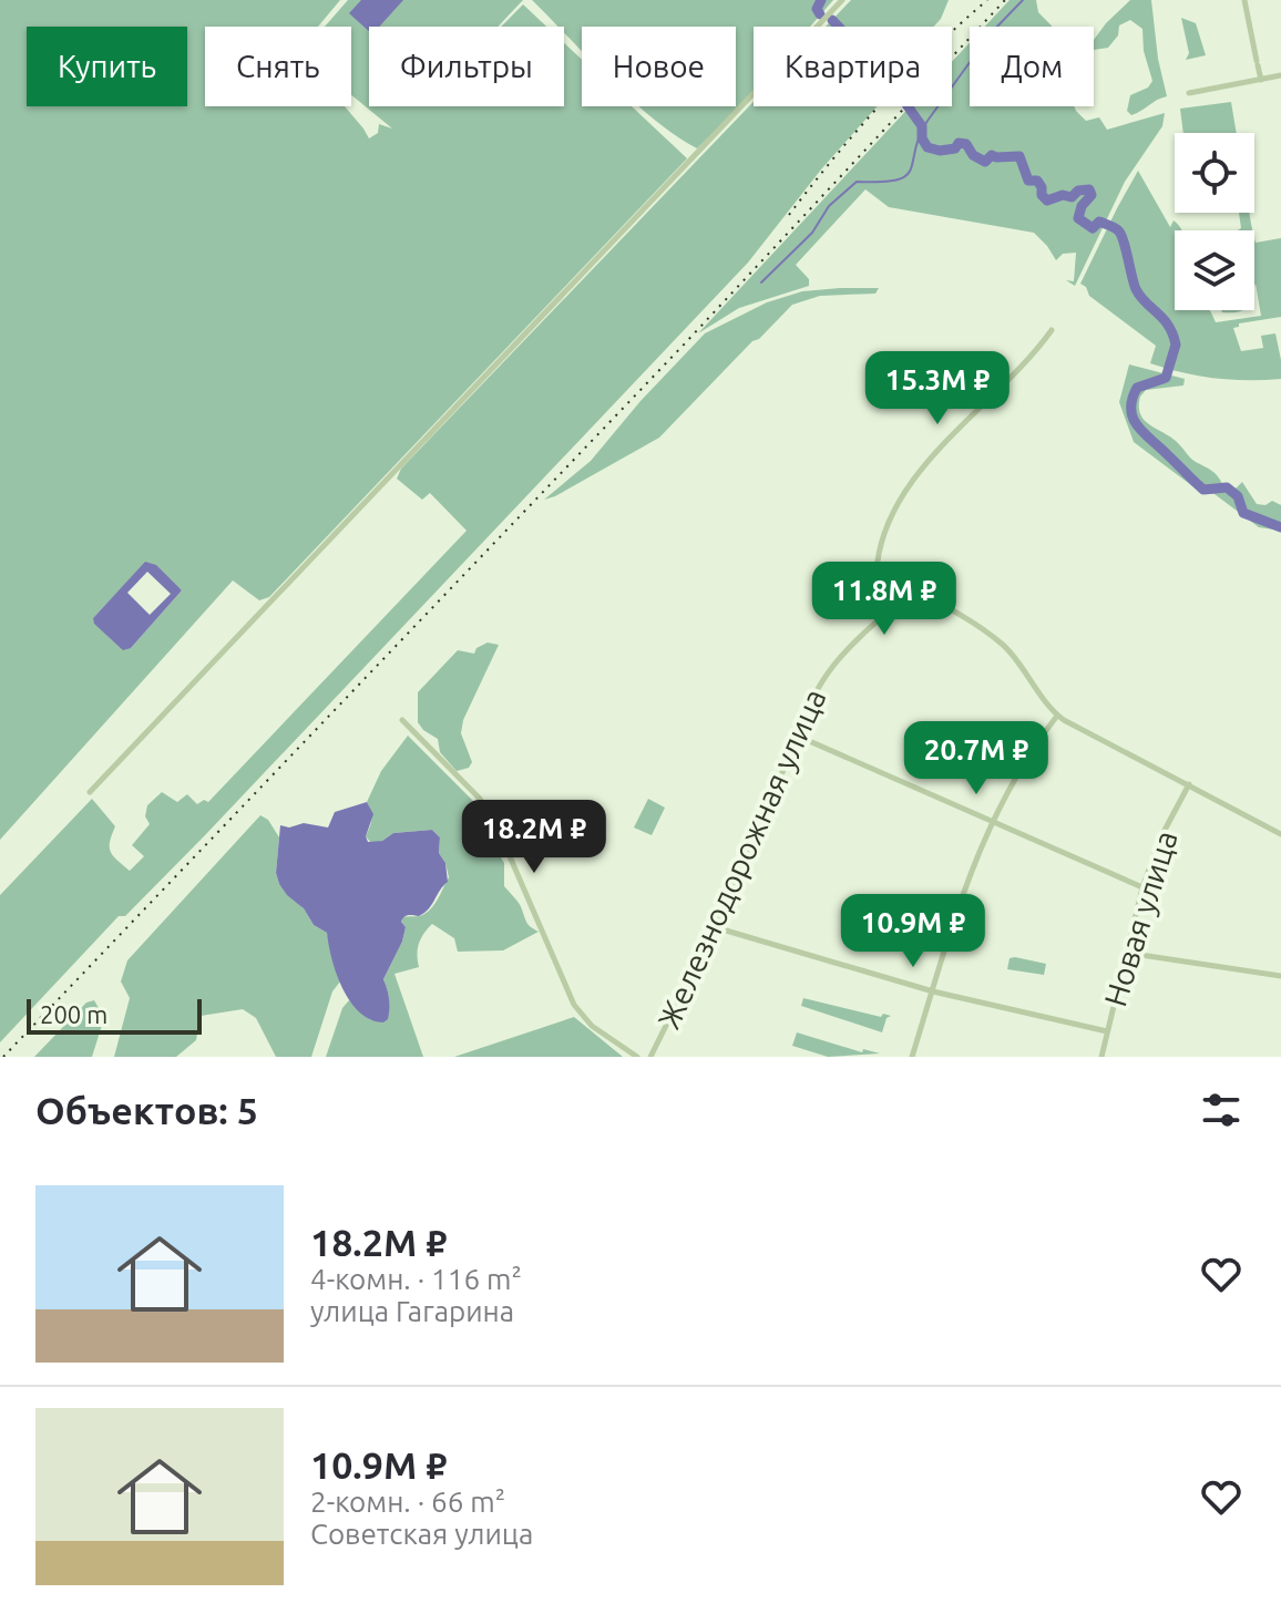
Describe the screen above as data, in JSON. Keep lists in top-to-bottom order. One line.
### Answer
{"streets":{"street":["Железнодорожная улица","Новая улица"]},"scale_bar":"200 m","page":{"chip":["Купить","Снять","Фильтры","Новое","Квартира","Дом"],"price":["15.3M ₽","11.8M ₽","20.7M ₽","18.2M ₽","10.9M ₽"],"scale":"200 m","heading":"Объектов: 5","list":[{"name":"18.2M ₽","note":"4-комн. · 116 m² · улица Гагарина"},{"name":"10.9M ₽","note":"2-комн. · 66 m² · Советская улица"}]}}
